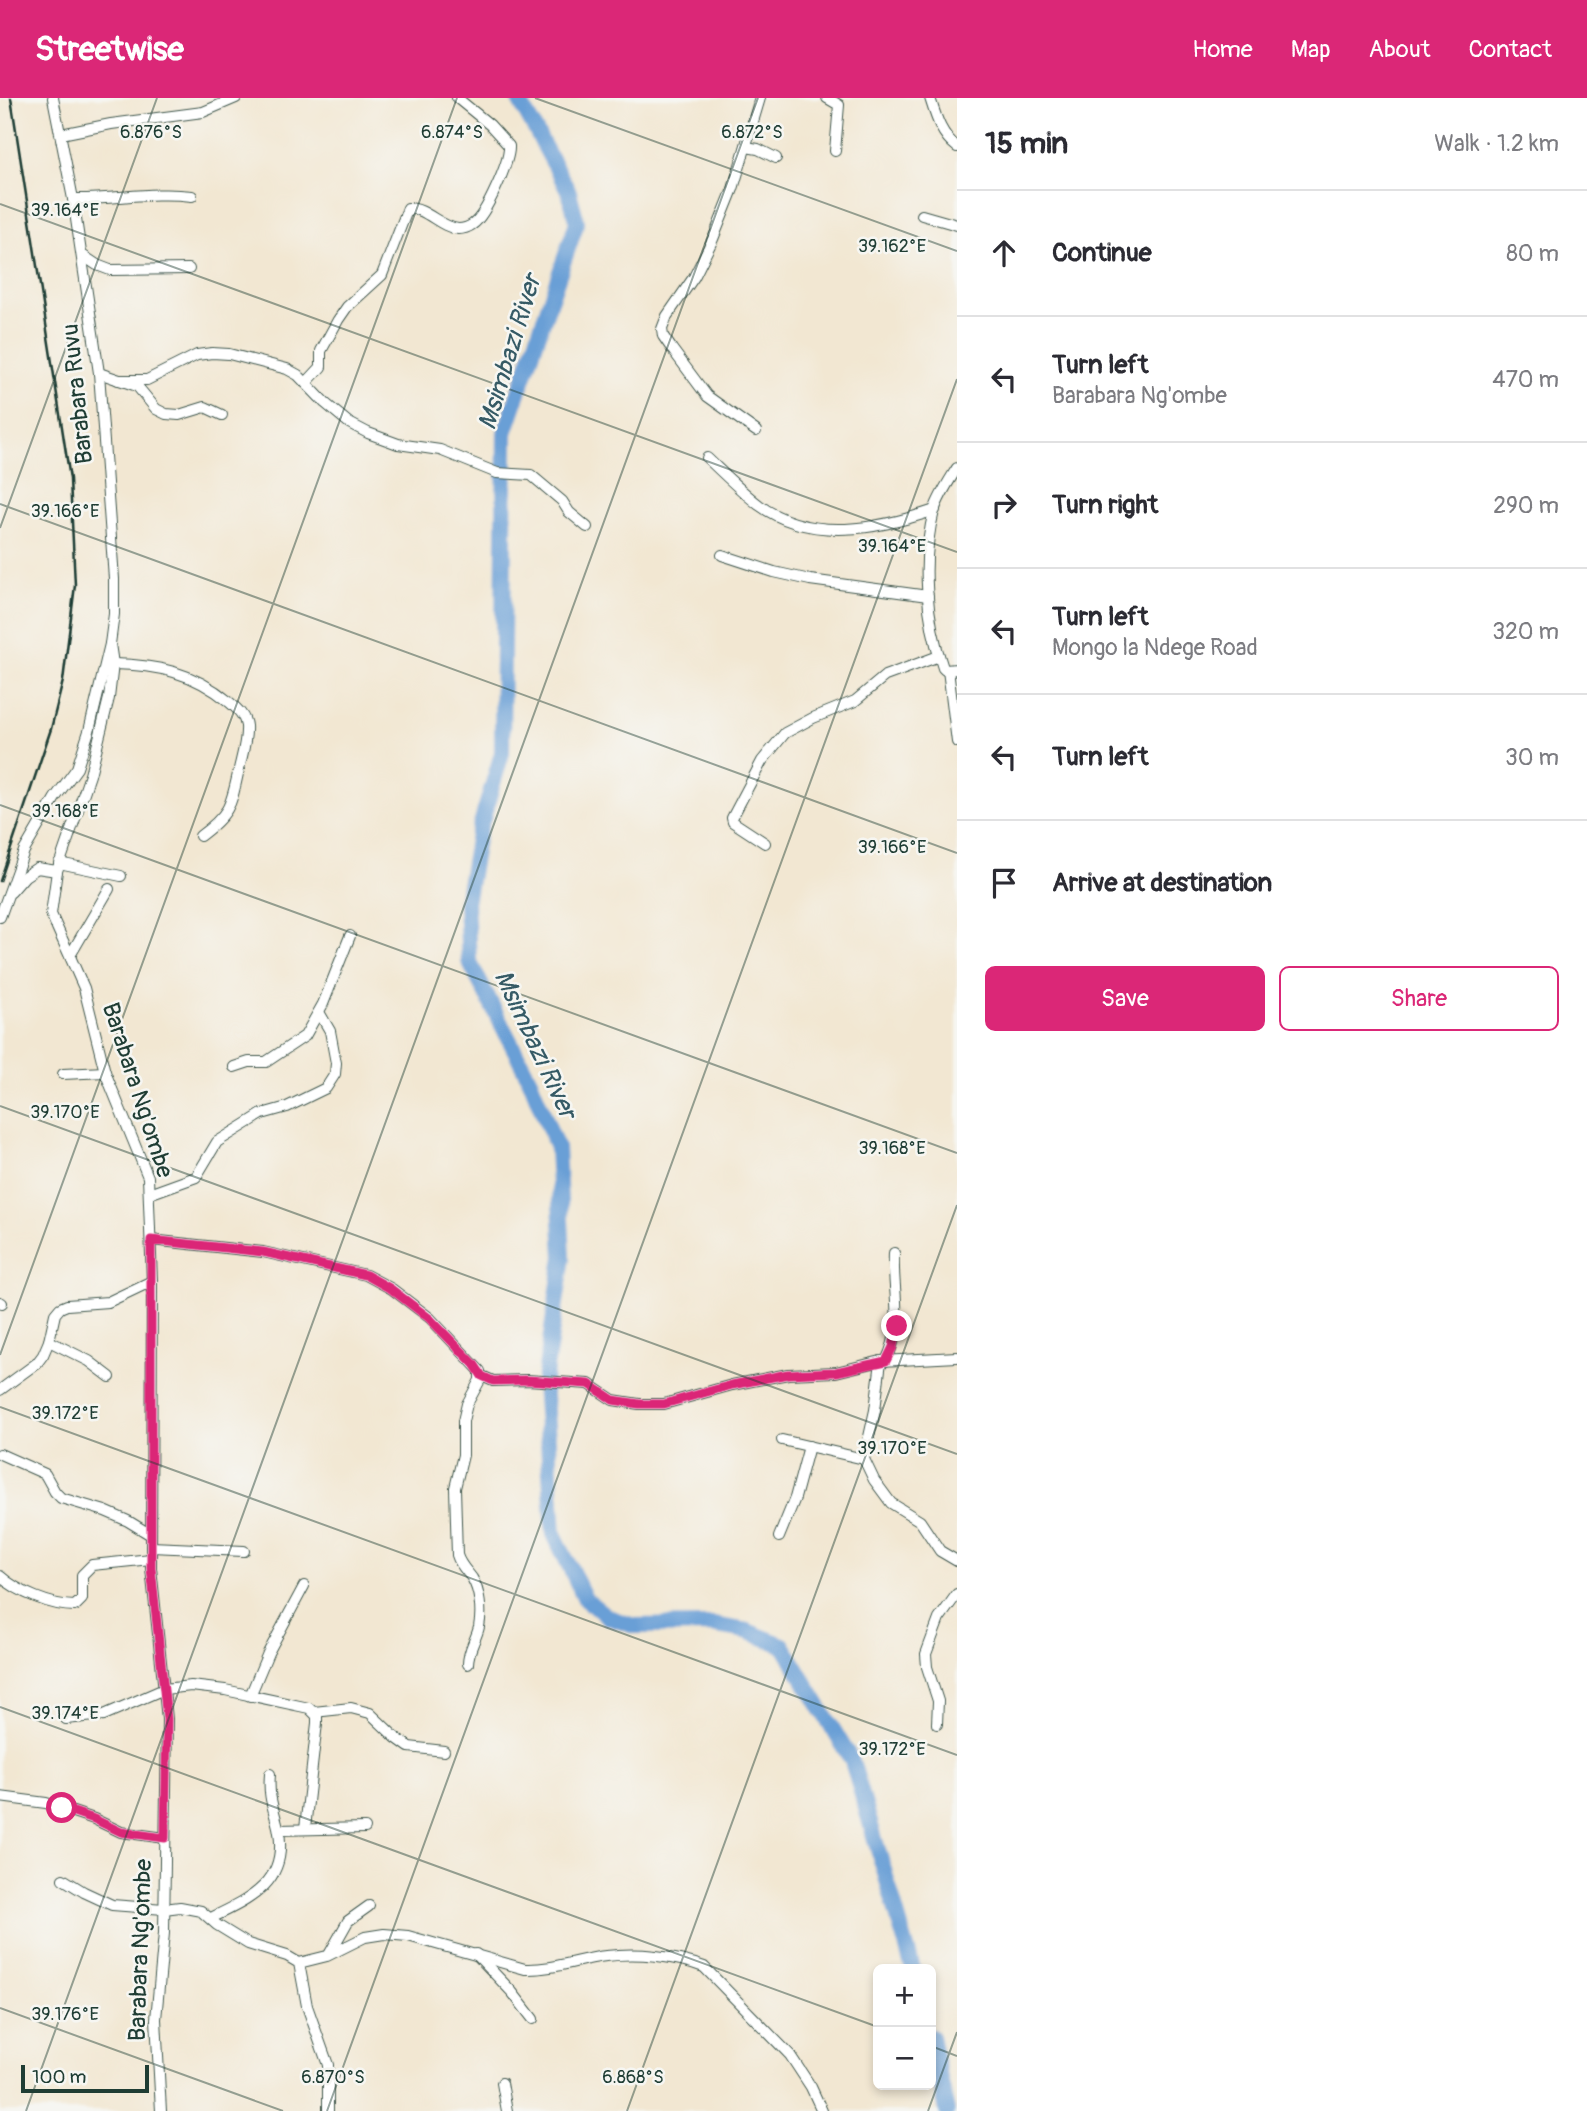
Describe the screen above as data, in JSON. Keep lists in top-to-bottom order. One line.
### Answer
{"streets":{"street":["Barabara Ruvu","Barabara Ng'ombe"]},"crossings":[["Barabara Ruvu","Barabara Ng'ombe"]],"water":["Msimbazi River"],"scale_bar":"100 m","page":{"header":"Streetwise","nav":["Home","Map","About","Contact"],"heading":["15 min","Walk · 1.2 km"],"list":[["Continue","80 m"],["Turn left","Barabara Ng'ombe","470 m"],["Turn right","290 m"],["Turn left","Mongo la Ndege Road","320 m"],["Turn left","30 m"],"Arrive at destination"],"buttons":["Save","Share"],"map_buttons":["+","−"],"scale":"100 m"},"coordinates":["6.876°S","6.874°S","6.872°S","39.164°E","39.162°E","39.166°E","39.168°E","39.170°E","39.172°E","39.174°E","39.176°E","6.870°S","6.868°S"]}
